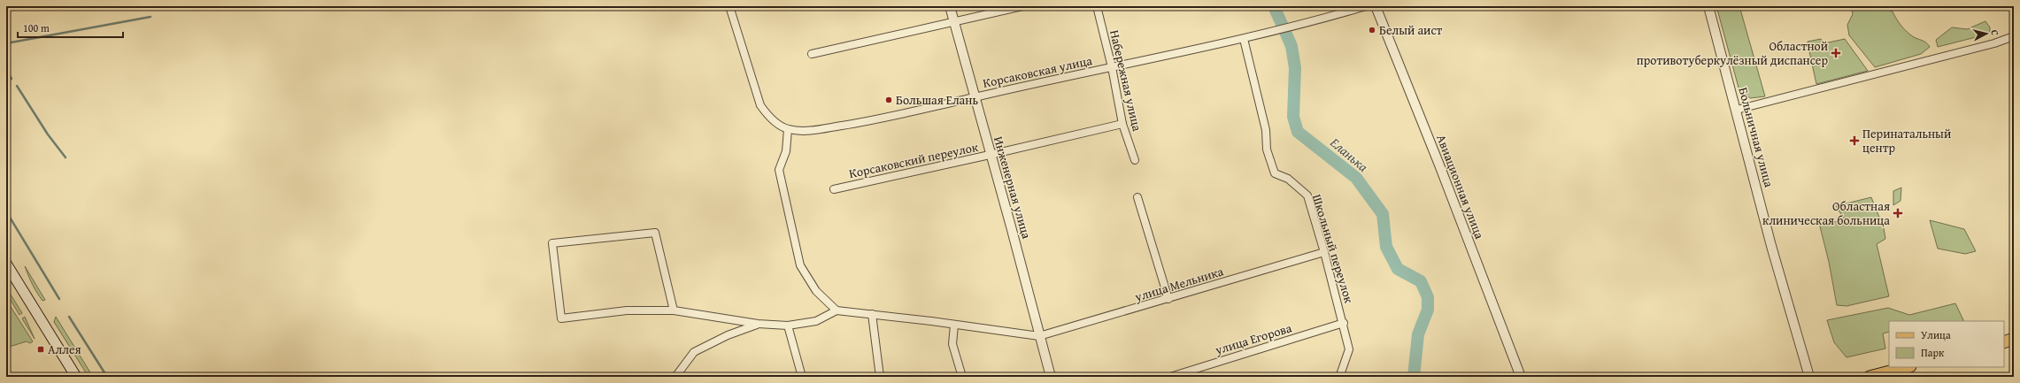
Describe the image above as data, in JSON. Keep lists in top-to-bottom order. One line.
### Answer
{"streets":{"street":["Корсаковская улица","Набережная улица","Больничная улица","Корсаковский переулок","Авиационная улица","Инженерная улица","Школьный переулок","улица Мельника","улица Егорова"]},"crossings":[["Корсаковская улица","Набережная улица"],["Корсаковская улица","Инженерная улица"],["Корсаковская улица","Школьный переулок"],["Набережная улица","Корсаковский переулок"],["Корсаковский переулок","Инженерная улица"],["Инженерная улица","улица Мельника"],["Школьный переулок","улица Мельника"],["Школьный переулок","улица Егорова"]],"water":["Еланька"],"places":{"other":["Белый аист","Большая Елань"],"health":["Областной противотуберкулёзный диспансер","Перинатальный центр","Областная клиническая больница"],"transit":["Аллея"]},"legend":["Улица","Парк"],"scale_bar":"100 m","north":"right"}
